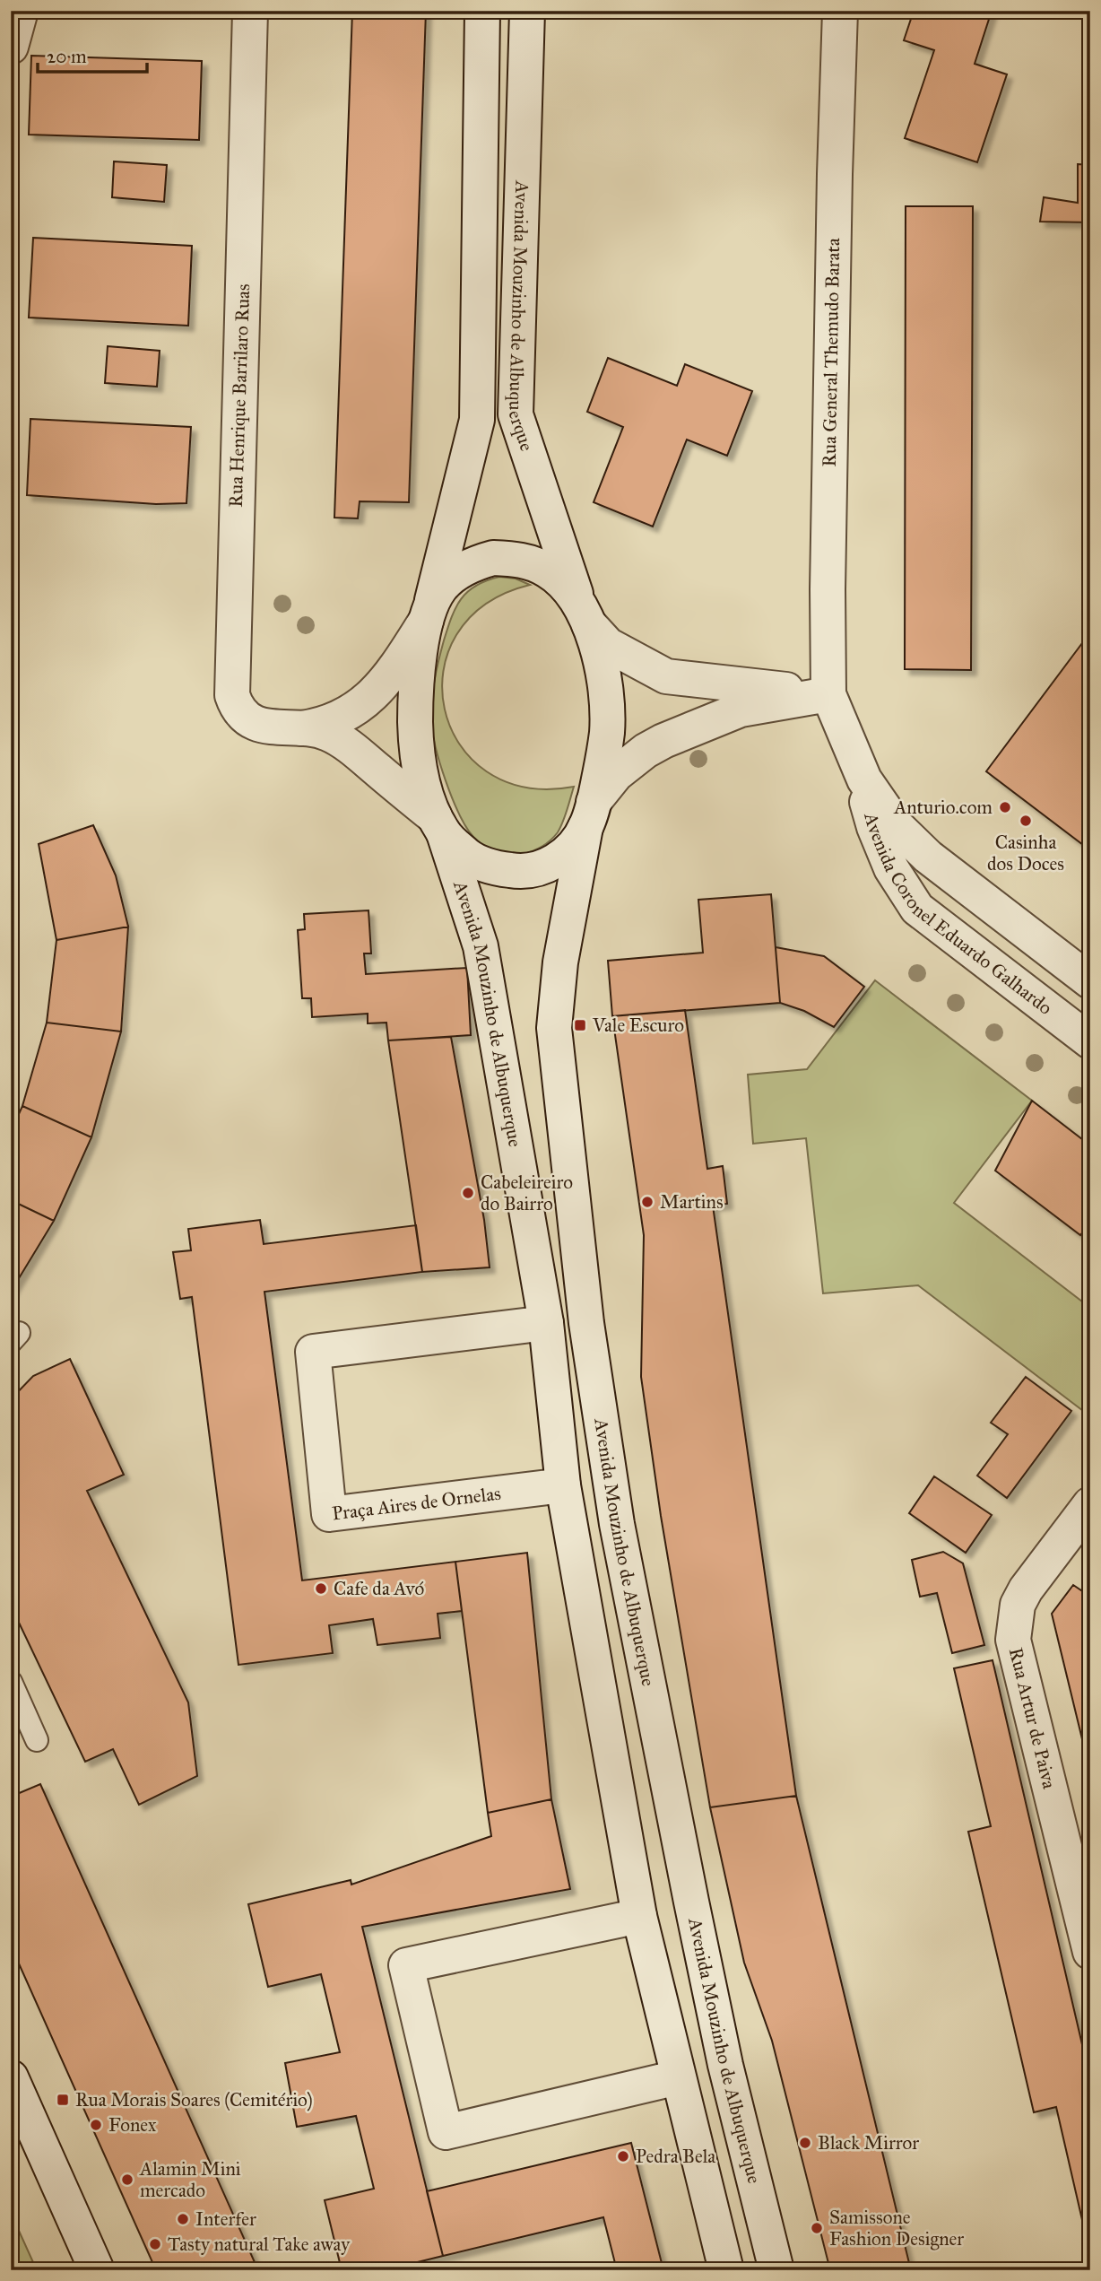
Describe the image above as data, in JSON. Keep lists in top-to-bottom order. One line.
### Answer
{"streets":{"main road":["Avenida Mouzinho de Albuquerque","Rua General Themudo Barata","Rua Henrique Barrilaro Ruas","Avenida Coronel Eduardo Galhardo","Praça Aires de Ornelas","Rua Artur de Paiva"]},"crossings":[["Avenida Mouzinho de Albuquerque","Rua Henrique Barrilaro Ruas"],["Avenida Mouzinho de Albuquerque","Praça Aires de Ornelas"],["Rua General Themudo Barata","Rua Henrique Barrilaro Ruas"],["Rua General Themudo Barata","Avenida Coronel Eduardo Galhardo"],["Rua Henrique Barrilaro Ruas","Avenida Coronel Eduardo Galhardo"]],"places":{"other":["Anturio.com","Casinha dos Doces","Cabeleireiro do Bairro","Martins","Cafe da Avó","Fonex","Black Mirror","Pedra Bela","Alamin Mini mercado","Interfer","Samissone Fashion Designer","Tasty natural Take away"],"transit":["Vale Escuro","Rua Morais Soares (Cemitério)"]},"scale_bar":"20 m"}
